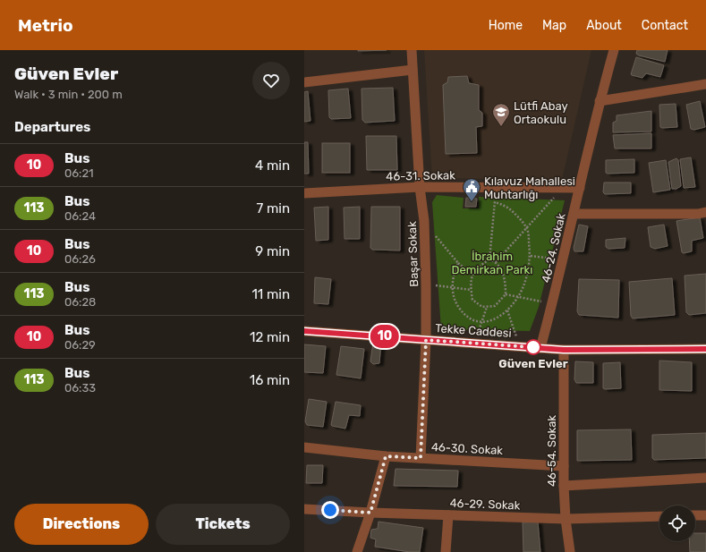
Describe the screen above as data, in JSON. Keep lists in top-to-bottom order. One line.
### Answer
{"streets":{"street":["46-31. Sokak","46-24. Sokak","Başar Sokak","Tekke Caddesi","46-30. Sokak","46-54. Sokak","46-29. Sokak"]},"crossings":[["46-31. Sokak","46-24. Sokak"],["46-31. Sokak","Başar Sokak"],["46-24. Sokak","Tekke Caddesi"],["Başar Sokak","Tekke Caddesi"],["Başar Sokak","46-30. Sokak"],["Tekke Caddesi","46-54. Sokak"],["46-30. Sokak","46-54. Sokak"],["46-54. Sokak","46-29. Sokak"]],"parks":["İbrahim Demirkan Parkı"],"places":{"school or university":["Lütfi Abay Ortaokulu"],"public building":["Kılavuz Mahallesi Muhtarlığı"],"other":["Güven Evler"]},"lines":["bus line 10"],"page":{"header":"Metrio","nav":["Home","Map","About","Contact"],"heading":[["Güven Evler","Walk · 3 min · 200 m"],"Departures"],"on_map":"10","list":[{"mark":"10","name":"Bus","note":"06:21","value":"4 min"},{"mark":"113","name":"Bus","note":"06:24","value":"7 min"},{"mark":"10","name":"Bus","note":"06:26","value":"9 min"},{"mark":"113","name":"Bus","note":"06:28","value":"11 min"},{"mark":"10","name":"Bus","note":"06:29","value":"12 min"},{"mark":"113","name":"Bus","note":"06:33","value":"16 min"}],"buttons":["Directions","Tickets"]}}
